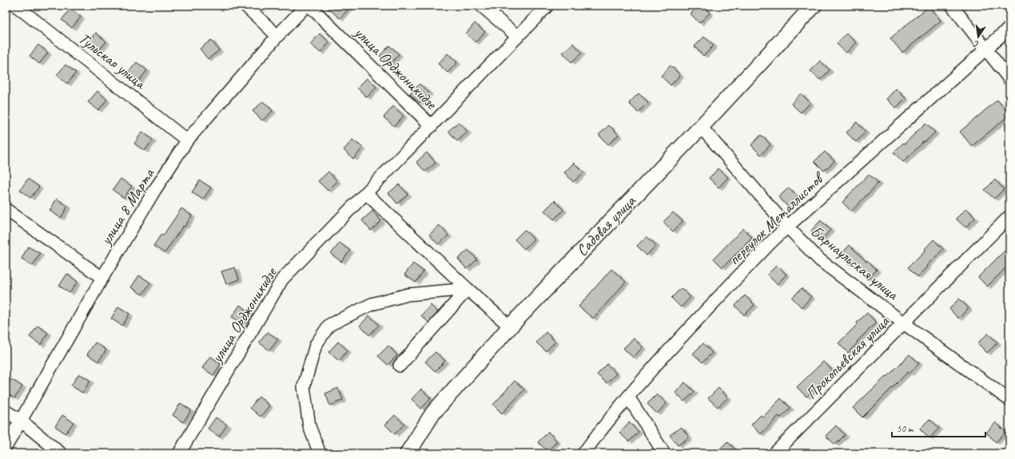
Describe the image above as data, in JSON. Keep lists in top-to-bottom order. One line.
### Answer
{"streets":{"street":["Тульская улица","улица Орджоникидзе","улица 8 Марта","переулок Металлистов","Садовая улица","Барнаульская улица","Прокопьевская улица"]},"crossings":[["Тульская улица","улица 8 Марта"],["переулок Металлистов","Барнаульская улица"],["Садовая улица","Барнаульская улица"],["Барнаульская улица","Прокопьевская улица"]],"scale_bar":"50 m","north":"bottom"}
